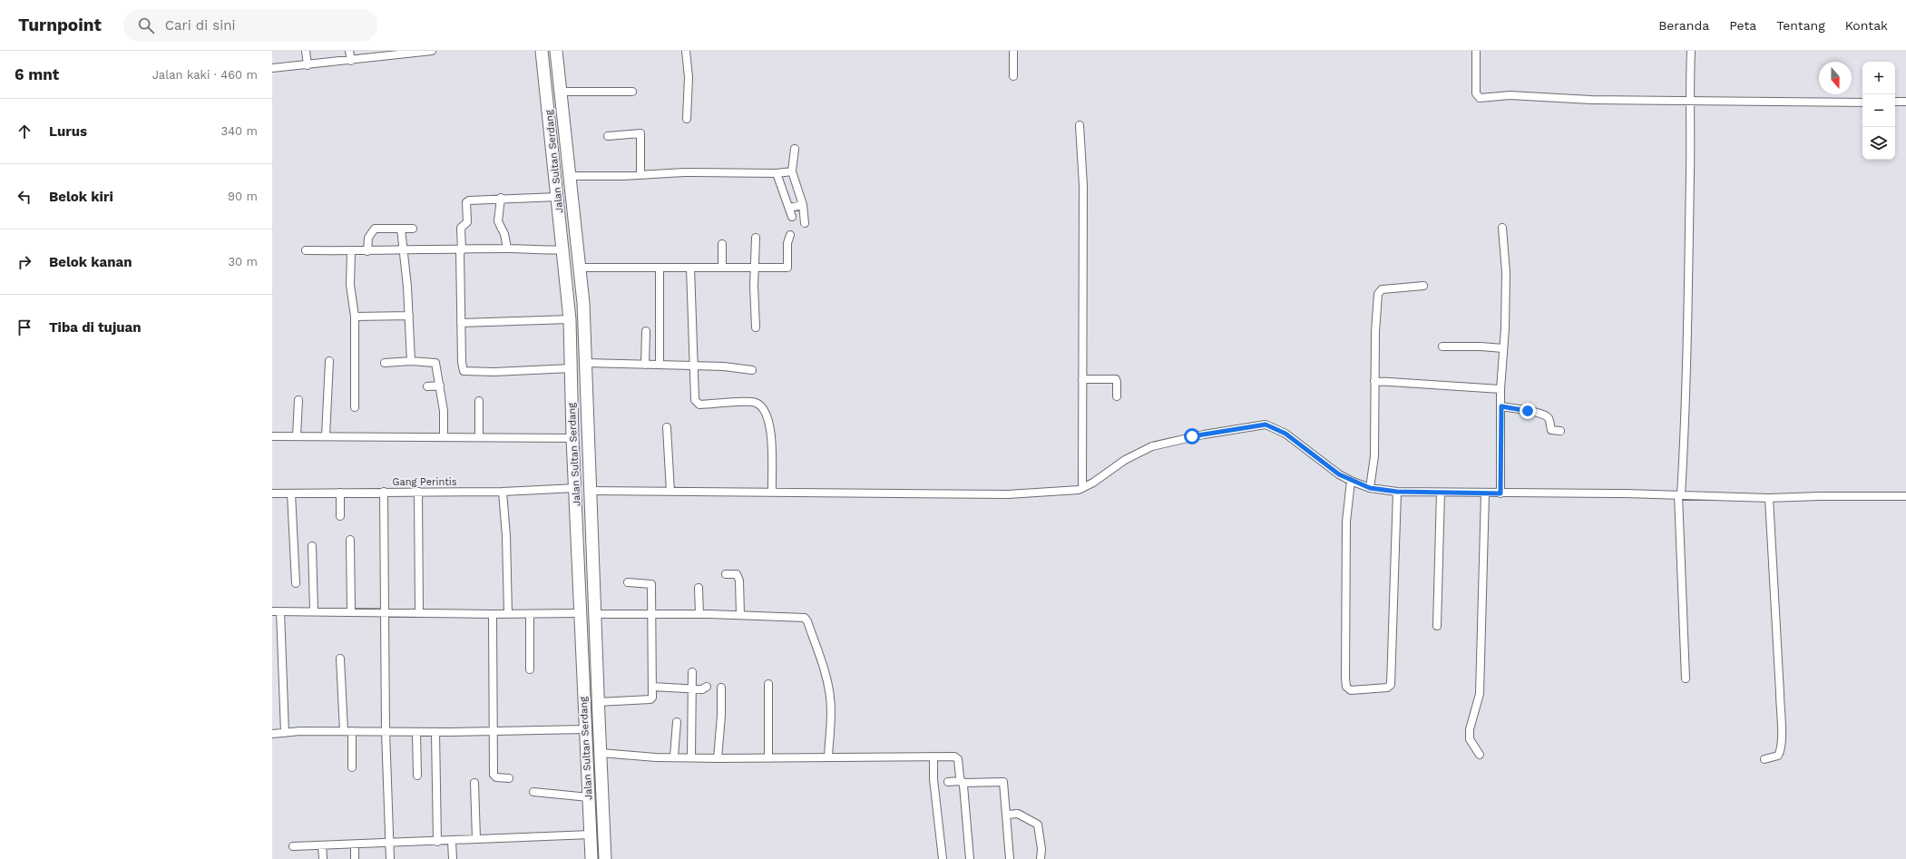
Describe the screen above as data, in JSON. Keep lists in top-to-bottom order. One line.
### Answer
{"streets":{"highway":["Jalan Sultan Serdang"],"street":["Gang Perintis"]},"crossings":[["Jalan Sultan Serdang","Gang Perintis"]],"north":"bottom","page":{"header":"Turnpoint","search":"Cari di sini","nav":["Beranda","Peta","Tentang","Kontak"],"heading":["6 mnt","Jalan kaki · 460 m"],"map_buttons":["+","−"],"list":[["Lurus","340 m"],["Belok kiri","90 m"],["Belok kanan","30 m"],"Tiba di tujuan"]}}
